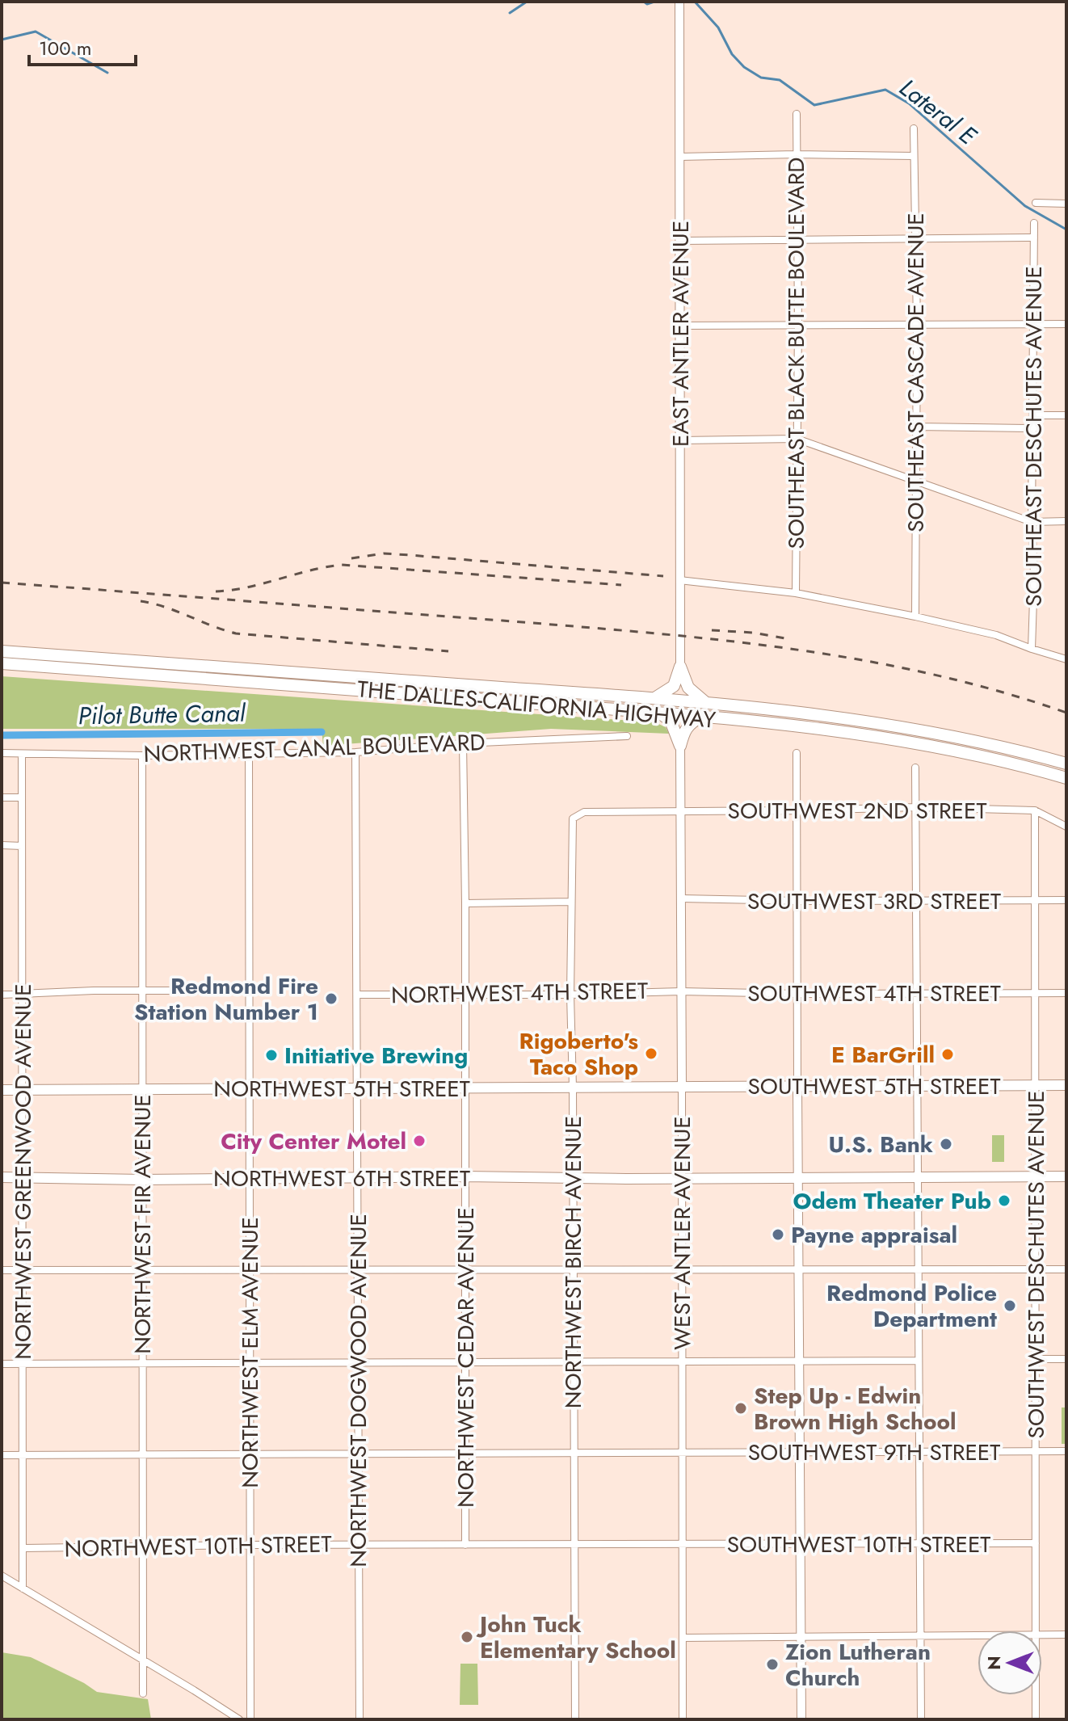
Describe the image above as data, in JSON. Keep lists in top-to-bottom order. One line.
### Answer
{"streets":{"highway":["THE DALLES-CALIFORNIA HIGHWAY"],"main road":["SOUTHWEST 5TH STREET","NORTHWEST 5TH STREET","NORTHWEST 6TH STREET"],"street":["EAST ANTLER AVENUE","SOUTHEAST BLACK BUTTE BOULEVARD","SOUTHEAST CASCADE AVENUE","SOUTHEAST DESCHUTES AVENUE","NORTHWEST CANAL BOULEVARD","SOUTHWEST 2ND STREET","SOUTHWEST 3RD STREET","NORTHWEST 4TH STREET","SOUTHWEST 4TH STREET","NORTHWEST GREENWOOD AVENUE","NORTHWEST FIR AVENUE","WEST ANTLER AVENUE","NORTHWEST BIRCH AVENUE","SOUTHWEST DESCHUTES AVENUE","NORTHWEST ELM AVENUE","NORTHWEST CEDAR AVENUE","NORTHWEST DOGWOOD AVENUE","SOUTHWEST 9TH STREET","SOUTHWEST 10TH STREET","NORTHWEST 10TH STREET"]},"crossings":[["NORTHWEST CANAL BOULEVARD","NORTHWEST GREENWOOD AVENUE"],["NORTHWEST CANAL BOULEVARD","NORTHWEST FIR AVENUE"],["NORTHWEST CANAL BOULEVARD","NORTHWEST ELM AVENUE"],["NORTHWEST CANAL BOULEVARD","NORTHWEST CEDAR AVENUE"],["NORTHWEST CANAL BOULEVARD","NORTHWEST DOGWOOD AVENUE"],["SOUTHWEST 2ND STREET","WEST ANTLER AVENUE"],["SOUTHWEST 2ND STREET","NORTHWEST BIRCH AVENUE"],["SOUTHWEST 2ND STREET","SOUTHWEST DESCHUTES AVENUE"],["SOUTHWEST 3RD STREET","WEST ANTLER AVENUE"],["SOUTHWEST 3RD STREET","SOUTHWEST DESCHUTES AVENUE"],["NORTHWEST 4TH STREET","SOUTHWEST 4TH STREET"],["NORTHWEST 4TH STREET","WEST ANTLER AVENUE"],["NORTHWEST 4TH STREET","NORTHWEST BIRCH AVENUE"],["NORTHWEST 4TH STREET","NORTHWEST CEDAR AVENUE"],["NORTHWEST 4TH STREET","NORTHWEST DOGWOOD AVENUE"],["SOUTHWEST 4TH STREET","WEST ANTLER AVENUE"],["SOUTHWEST 4TH STREET","SOUTHWEST DESCHUTES AVENUE"],["SOUTHWEST 5TH STREET","NORTHWEST 5TH STREET"],["SOUTHWEST 5TH STREET","WEST ANTLER AVENUE"],["SOUTHWEST 5TH STREET","SOUTHWEST DESCHUTES AVENUE"],["NORTHWEST 5TH STREET","NORTHWEST GREENWOOD AVENUE"],["NORTHWEST 5TH STREET","NORTHWEST FIR AVENUE"],["NORTHWEST 5TH STREET","WEST ANTLER AVENUE"],["NORTHWEST 5TH STREET","NORTHWEST BIRCH AVENUE"],["NORTHWEST 5TH STREET","NORTHWEST ELM AVENUE"],["NORTHWEST 5TH STREET","NORTHWEST CEDAR AVENUE"],["NORTHWEST 5TH STREET","NORTHWEST DOGWOOD AVENUE"],["NORTHWEST GREENWOOD AVENUE","NORTHWEST 6TH STREET"],["NORTHWEST GREENWOOD AVENUE","SOUTHWEST 9TH STREET"],["NORTHWEST GREENWOOD AVENUE","NORTHWEST 10TH STREET"],["NORTHWEST 6TH STREET","NORTHWEST FIR AVENUE"],["NORTHWEST 6TH STREET","WEST ANTLER AVENUE"],["NORTHWEST 6TH STREET","NORTHWEST BIRCH AVENUE"],["NORTHWEST 6TH STREET","SOUTHWEST DESCHUTES AVENUE"],["NORTHWEST 6TH STREET","NORTHWEST ELM AVENUE"],["NORTHWEST 6TH STREET","NORTHWEST CEDAR AVENUE"],["NORTHWEST 6TH STREET","NORTHWEST DOGWOOD AVENUE"],["NORTHWEST FIR AVENUE","SOUTHWEST 9TH STREET"],["NORTHWEST FIR AVENUE","NORTHWEST 10TH STREET"],["WEST ANTLER AVENUE","SOUTHWEST 9TH STREET"],["WEST ANTLER AVENUE","SOUTHWEST 10TH STREET"],["WEST ANTLER AVENUE","NORTHWEST 10TH STREET"],["NORTHWEST BIRCH AVENUE","SOUTHWEST 9TH STREET"],["NORTHWEST BIRCH AVENUE","NORTHWEST 10TH STREET"],["SOUTHWEST DESCHUTES AVENUE","SOUTHWEST 9TH STREET"],["SOUTHWEST DESCHUTES AVENUE","SOUTHWEST 10TH STREET"],["NORTHWEST ELM AVENUE","SOUTHWEST 9TH STREET"],["NORTHWEST ELM AVENUE","NORTHWEST 10TH STREET"],["NORTHWEST CEDAR AVENUE","SOUTHWEST 9TH STREET"],["NORTHWEST CEDAR AVENUE","NORTHWEST 10TH STREET"],["NORTHWEST DOGWOOD AVENUE","SOUTHWEST 9TH STREET"],["NORTHWEST DOGWOOD AVENUE","NORTHWEST 10TH STREET"],["SOUTHWEST 10TH STREET","NORTHWEST 10TH STREET"]],"water":["Lateral E","Pilot Butte Canal"],"places":["Redmond Fire Station Number 1","Rigoberto's Taco Shop","E BarGrill","Initiative Brewing","City Center Motel","U.S. Bank","Odem Theater Pub","Payne appraisal","Redmond Police Department","Step Up - Edwin Brown High School","John Tuck Elementary School","Zion Lutheran Church"],"scale_bar":"100 m","north":"left"}
